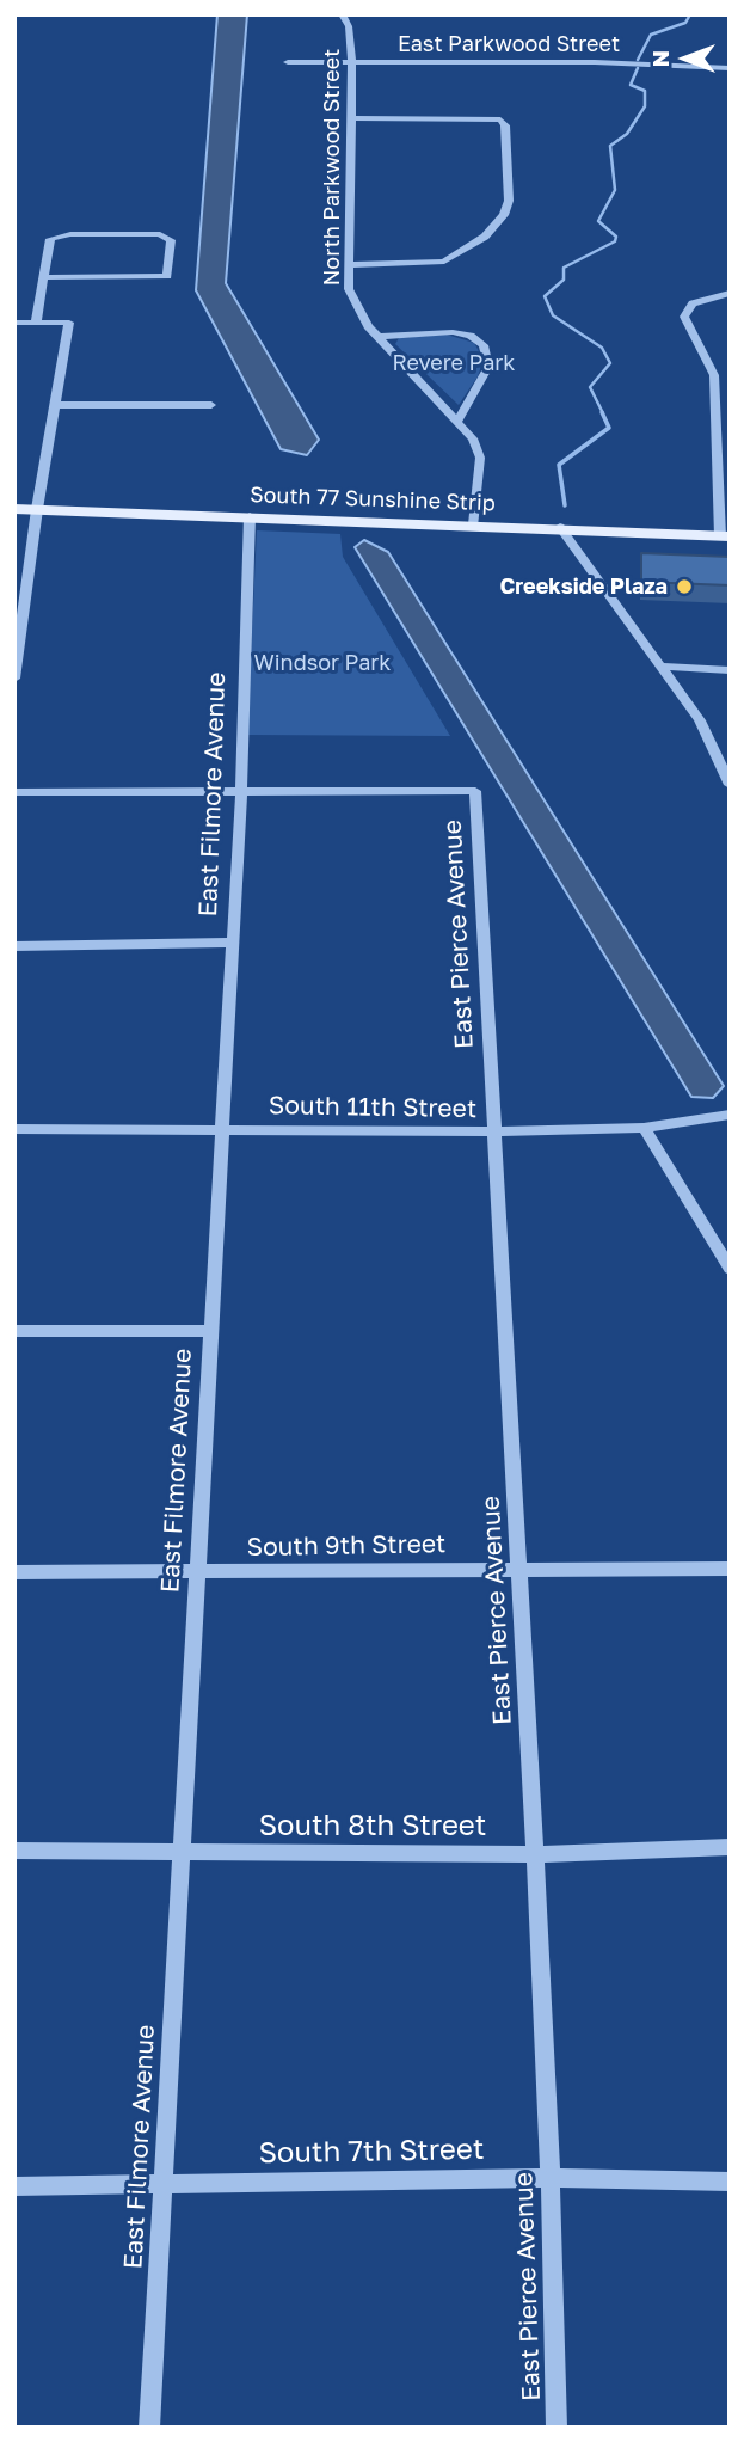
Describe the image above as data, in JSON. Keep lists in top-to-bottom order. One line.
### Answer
{"streets":{"main road":["South 77 Sunshine Strip"],"street":["East Parkwood Street","North Parkwood Street","East Filmore Avenue","East Pierce Avenue","South 11th Street","South 9th Street","South 8th Street","South 7th Street"]},"crossings":[["East Parkwood Street","North Parkwood Street"],["North Parkwood Street","South 77 Sunshine Strip"],["South 77 Sunshine Strip","East Filmore Avenue"],["East Filmore Avenue","East Pierce Avenue"],["East Filmore Avenue","South 11th Street"],["East Filmore Avenue","South 9th Street"],["East Filmore Avenue","South 8th Street"],["East Filmore Avenue","South 7th Street"],["East Pierce Avenue","South 11th Street"],["East Pierce Avenue","South 9th Street"],["East Pierce Avenue","South 8th Street"],["East Pierce Avenue","South 7th Street"]],"parks":["Revere Park","Windsor Park"],"places":["Creekside Plaza"],"north":"left"}
